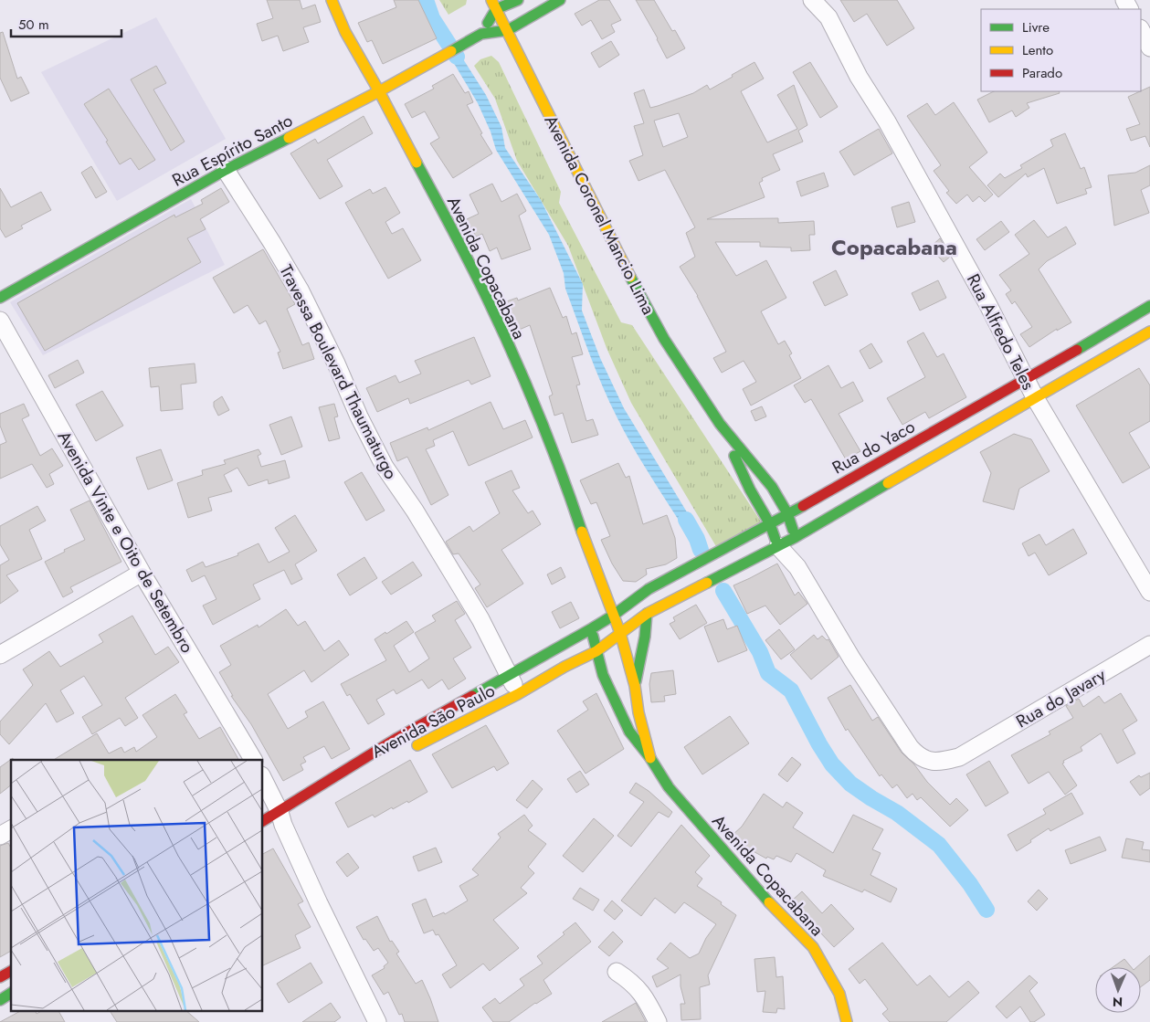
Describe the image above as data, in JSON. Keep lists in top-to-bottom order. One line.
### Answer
{"streets":{"street":["Rua Espírito Santo","Avenida Coronel Mancio Lima","Avenida Copacabana","Rua Alfredo Teles","Travessa Boulevard Thaumaturgo","Rua do Yaco","Avenida Vinte e Oito de Setembro","Rua do Javary","Avenida São Paulo"]},"crossings":[["Rua Espírito Santo","Avenida Coronel Mancio Lima"],["Rua Espírito Santo","Avenida Copacabana"],["Rua Espírito Santo","Travessa Boulevard Thaumaturgo"],["Avenida Coronel Mancio Lima","Rua do Yaco"],["Avenida Coronel Mancio Lima","Rua do Javary"],["Avenida Copacabana","Rua do Yaco"],["Avenida Copacabana","Avenida São Paulo"],["Rua Alfredo Teles","Rua do Yaco"],["Travessa Boulevard Thaumaturgo","Avenida São Paulo"],["Rua do Yaco","Avenida São Paulo"]],"districts":["Copacabana"],"legend":["Livre","Lento","Parado"],"scale_bar":"50 m","north":"bottom"}
